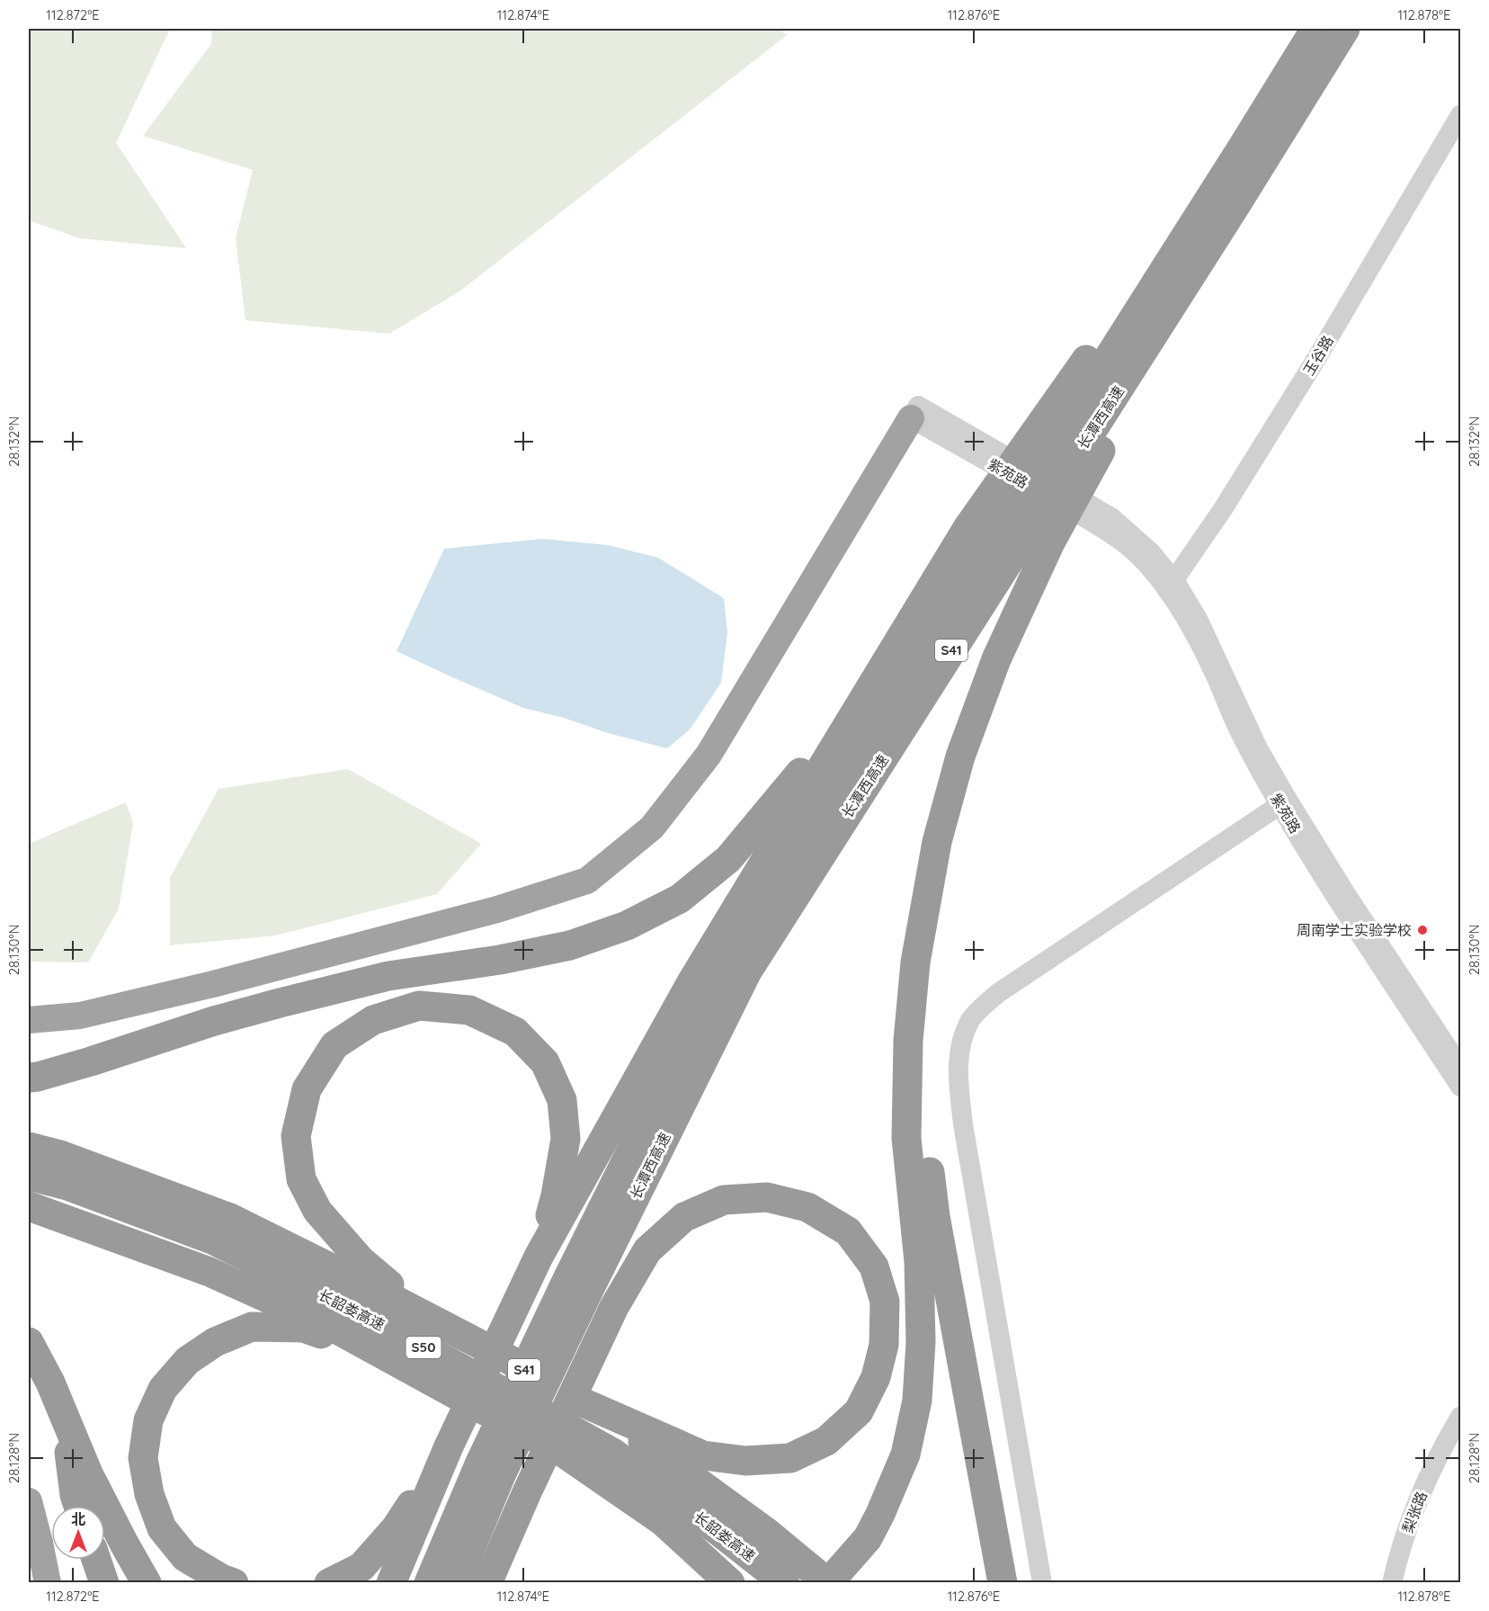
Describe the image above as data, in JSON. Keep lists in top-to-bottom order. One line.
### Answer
{"streets":{"highway":["长潭西高速","S41","长韶娄高速","S50"],"street":["玉谷路","紫苑路","梨张路"]},"crossings":[["玉谷路","紫苑路"]],"places":["周南学士实验学校"],"north":"top","coordinates":["112.872°E","112.874°E","112.876°E","112.878°E","28.132°N","28.130°N","28.128°N"]}
